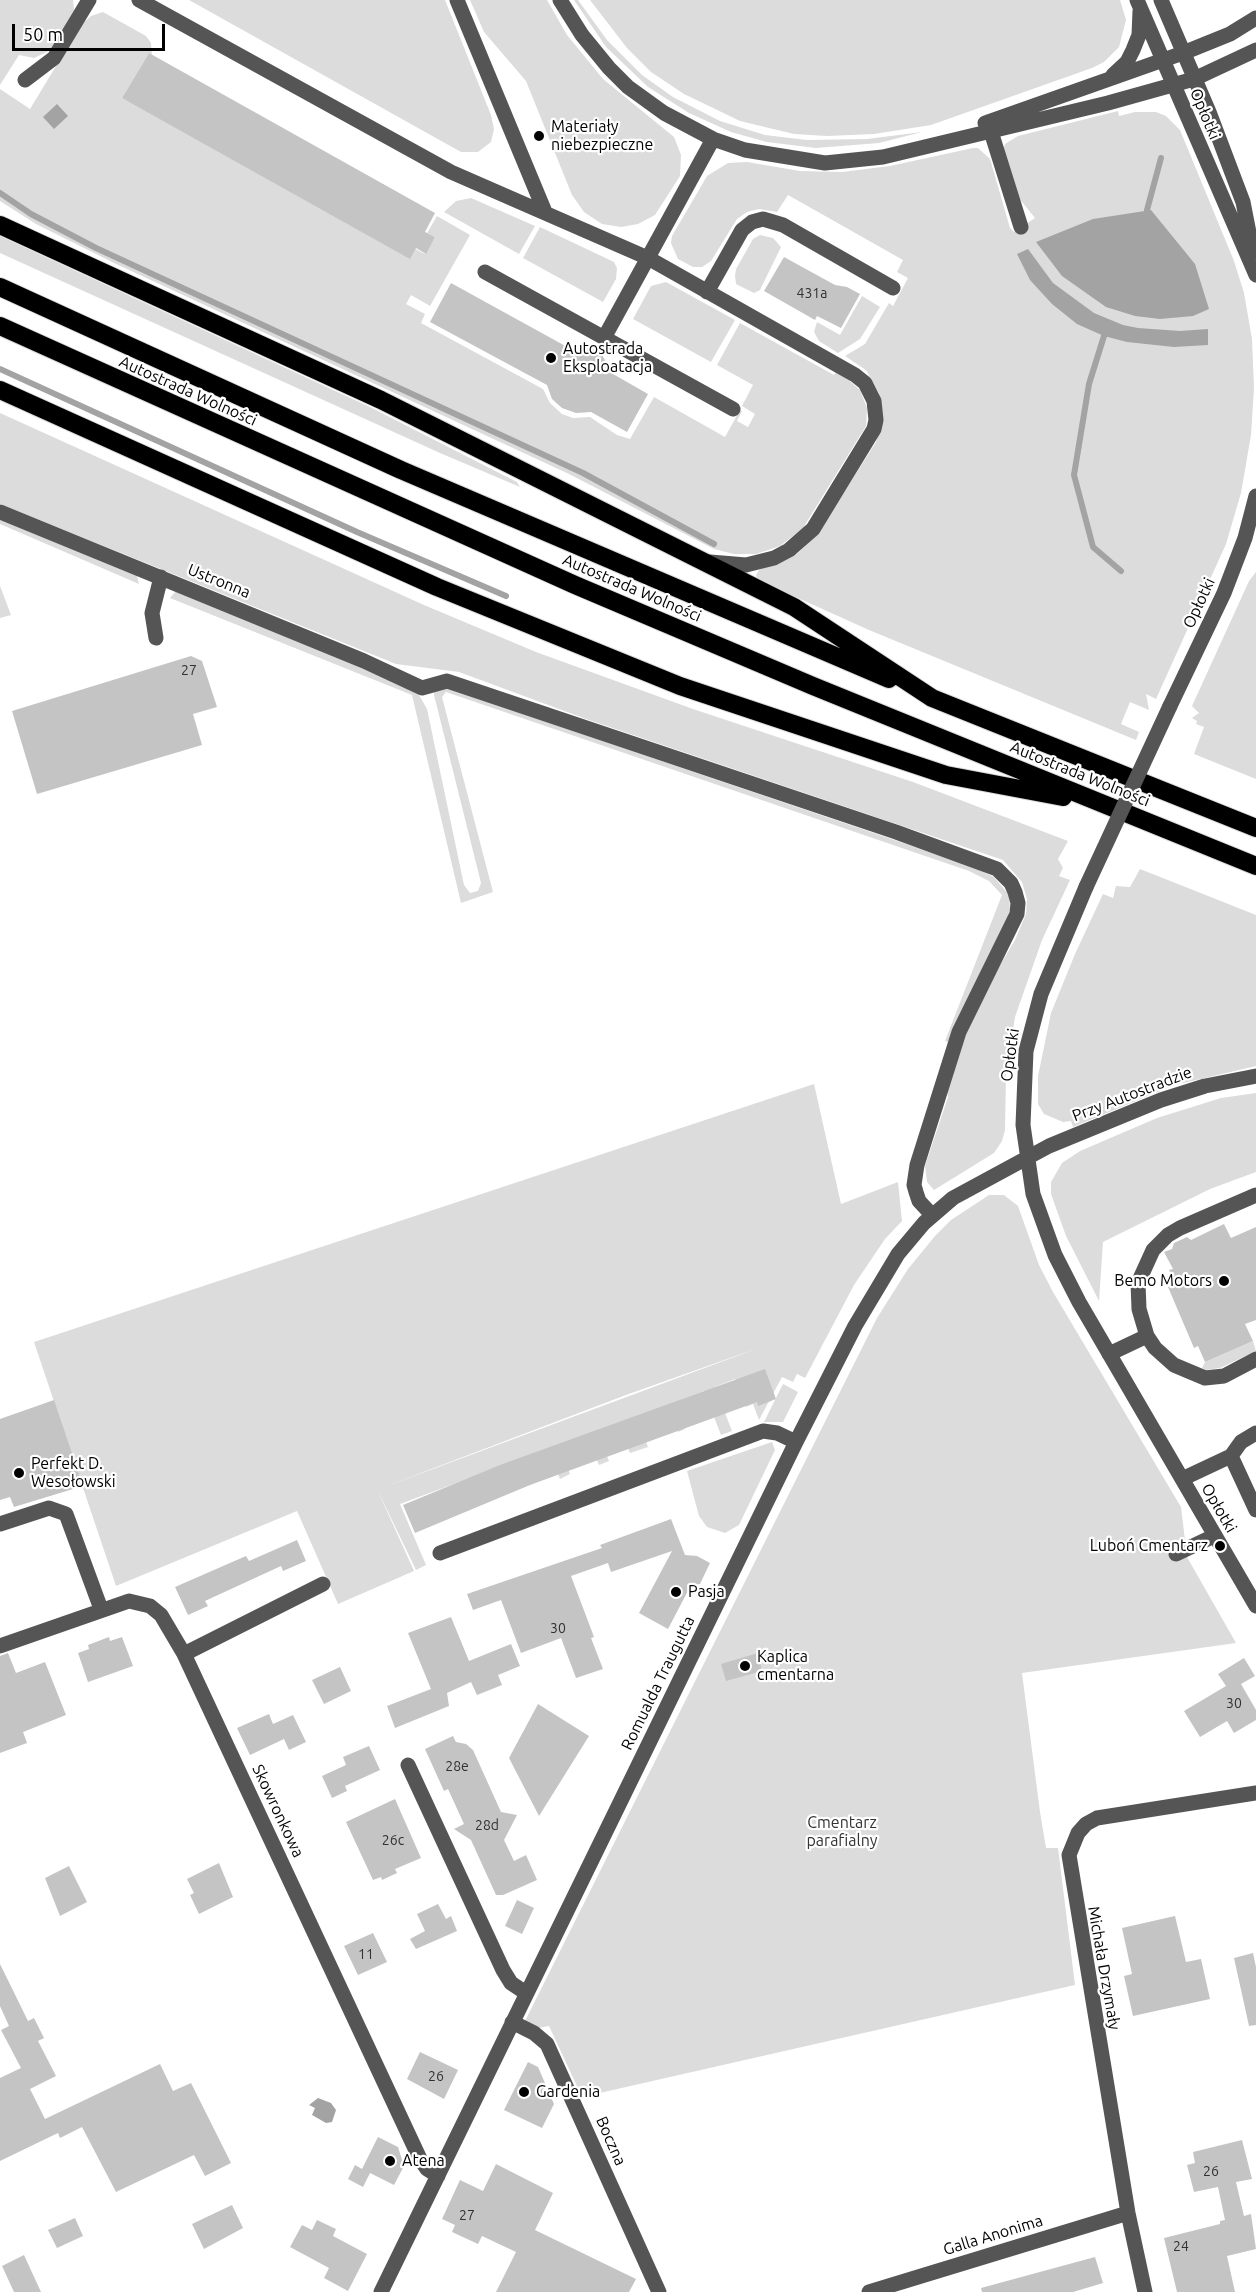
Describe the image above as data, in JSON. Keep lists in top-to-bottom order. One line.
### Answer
{"streets":{"highway":["Autostrada Wolności"],"street":["Opłotki","Ustronna","Przy Autostradzie","Romualda Traugutta","Skowronkowa","Michała Drzymały","Boczna","Galla Anonima"]},"crossings":[["Opłotki","Przy Autostradzie"],["Ustronna","Przy Autostradzie"],["Ustronna","Romualda Traugutta"],["Przy Autostradzie","Romualda Traugutta"],["Romualda Traugutta","Skowronkowa"],["Romualda Traugutta","Boczna"],["Michała Drzymały","Galla Anonima"]],"parks":["Cmentarz parafialny"],"places":["Materiały niebezpieczne","Autostrada Eksploatacja","Bemo Motors","Perfekt D. Wesołowski","Luboń Cmentarz","Pasja","Kaplica cmentarna","Gardenia","Atena"],"house_numbers":["431a","27","30","30","28e","28d","26c","11","26","26","27","24"],"scale_bar":"50 m"}
